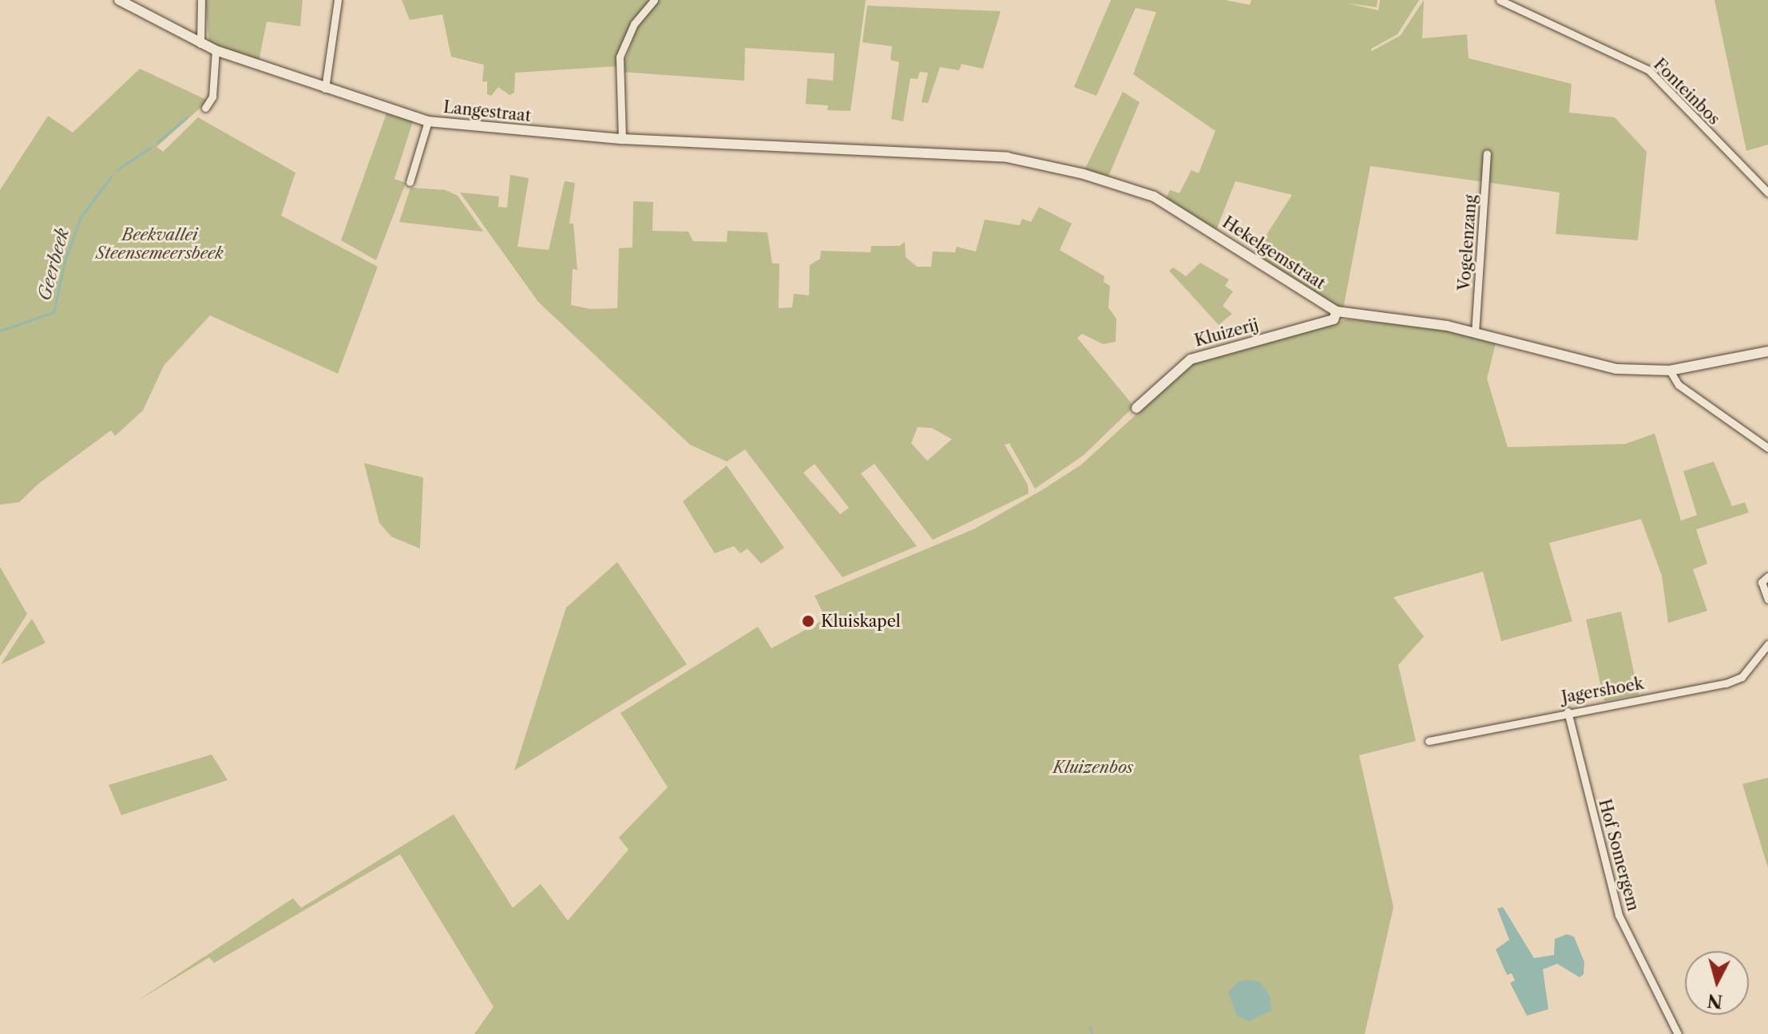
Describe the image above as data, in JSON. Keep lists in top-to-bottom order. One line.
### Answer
{"streets":{"street":["Fonteinbos","Langestraat","Vogelenzang","Hekelgemstraat","Kluizerij","Jagershoek","Hof Somergem"]},"crossings":[["Langestraat","Hekelgemstraat"],["Vogelenzang","Hekelgemstraat"],["Hekelgemstraat","Kluizerij"],["Jagershoek","Hof Somergem"]],"water":["Geerbeek"],"parks":["Beekvallei Steensemeersbeek","Kluizenbos"],"places":["Kluiskapel"],"north":"bottom"}
